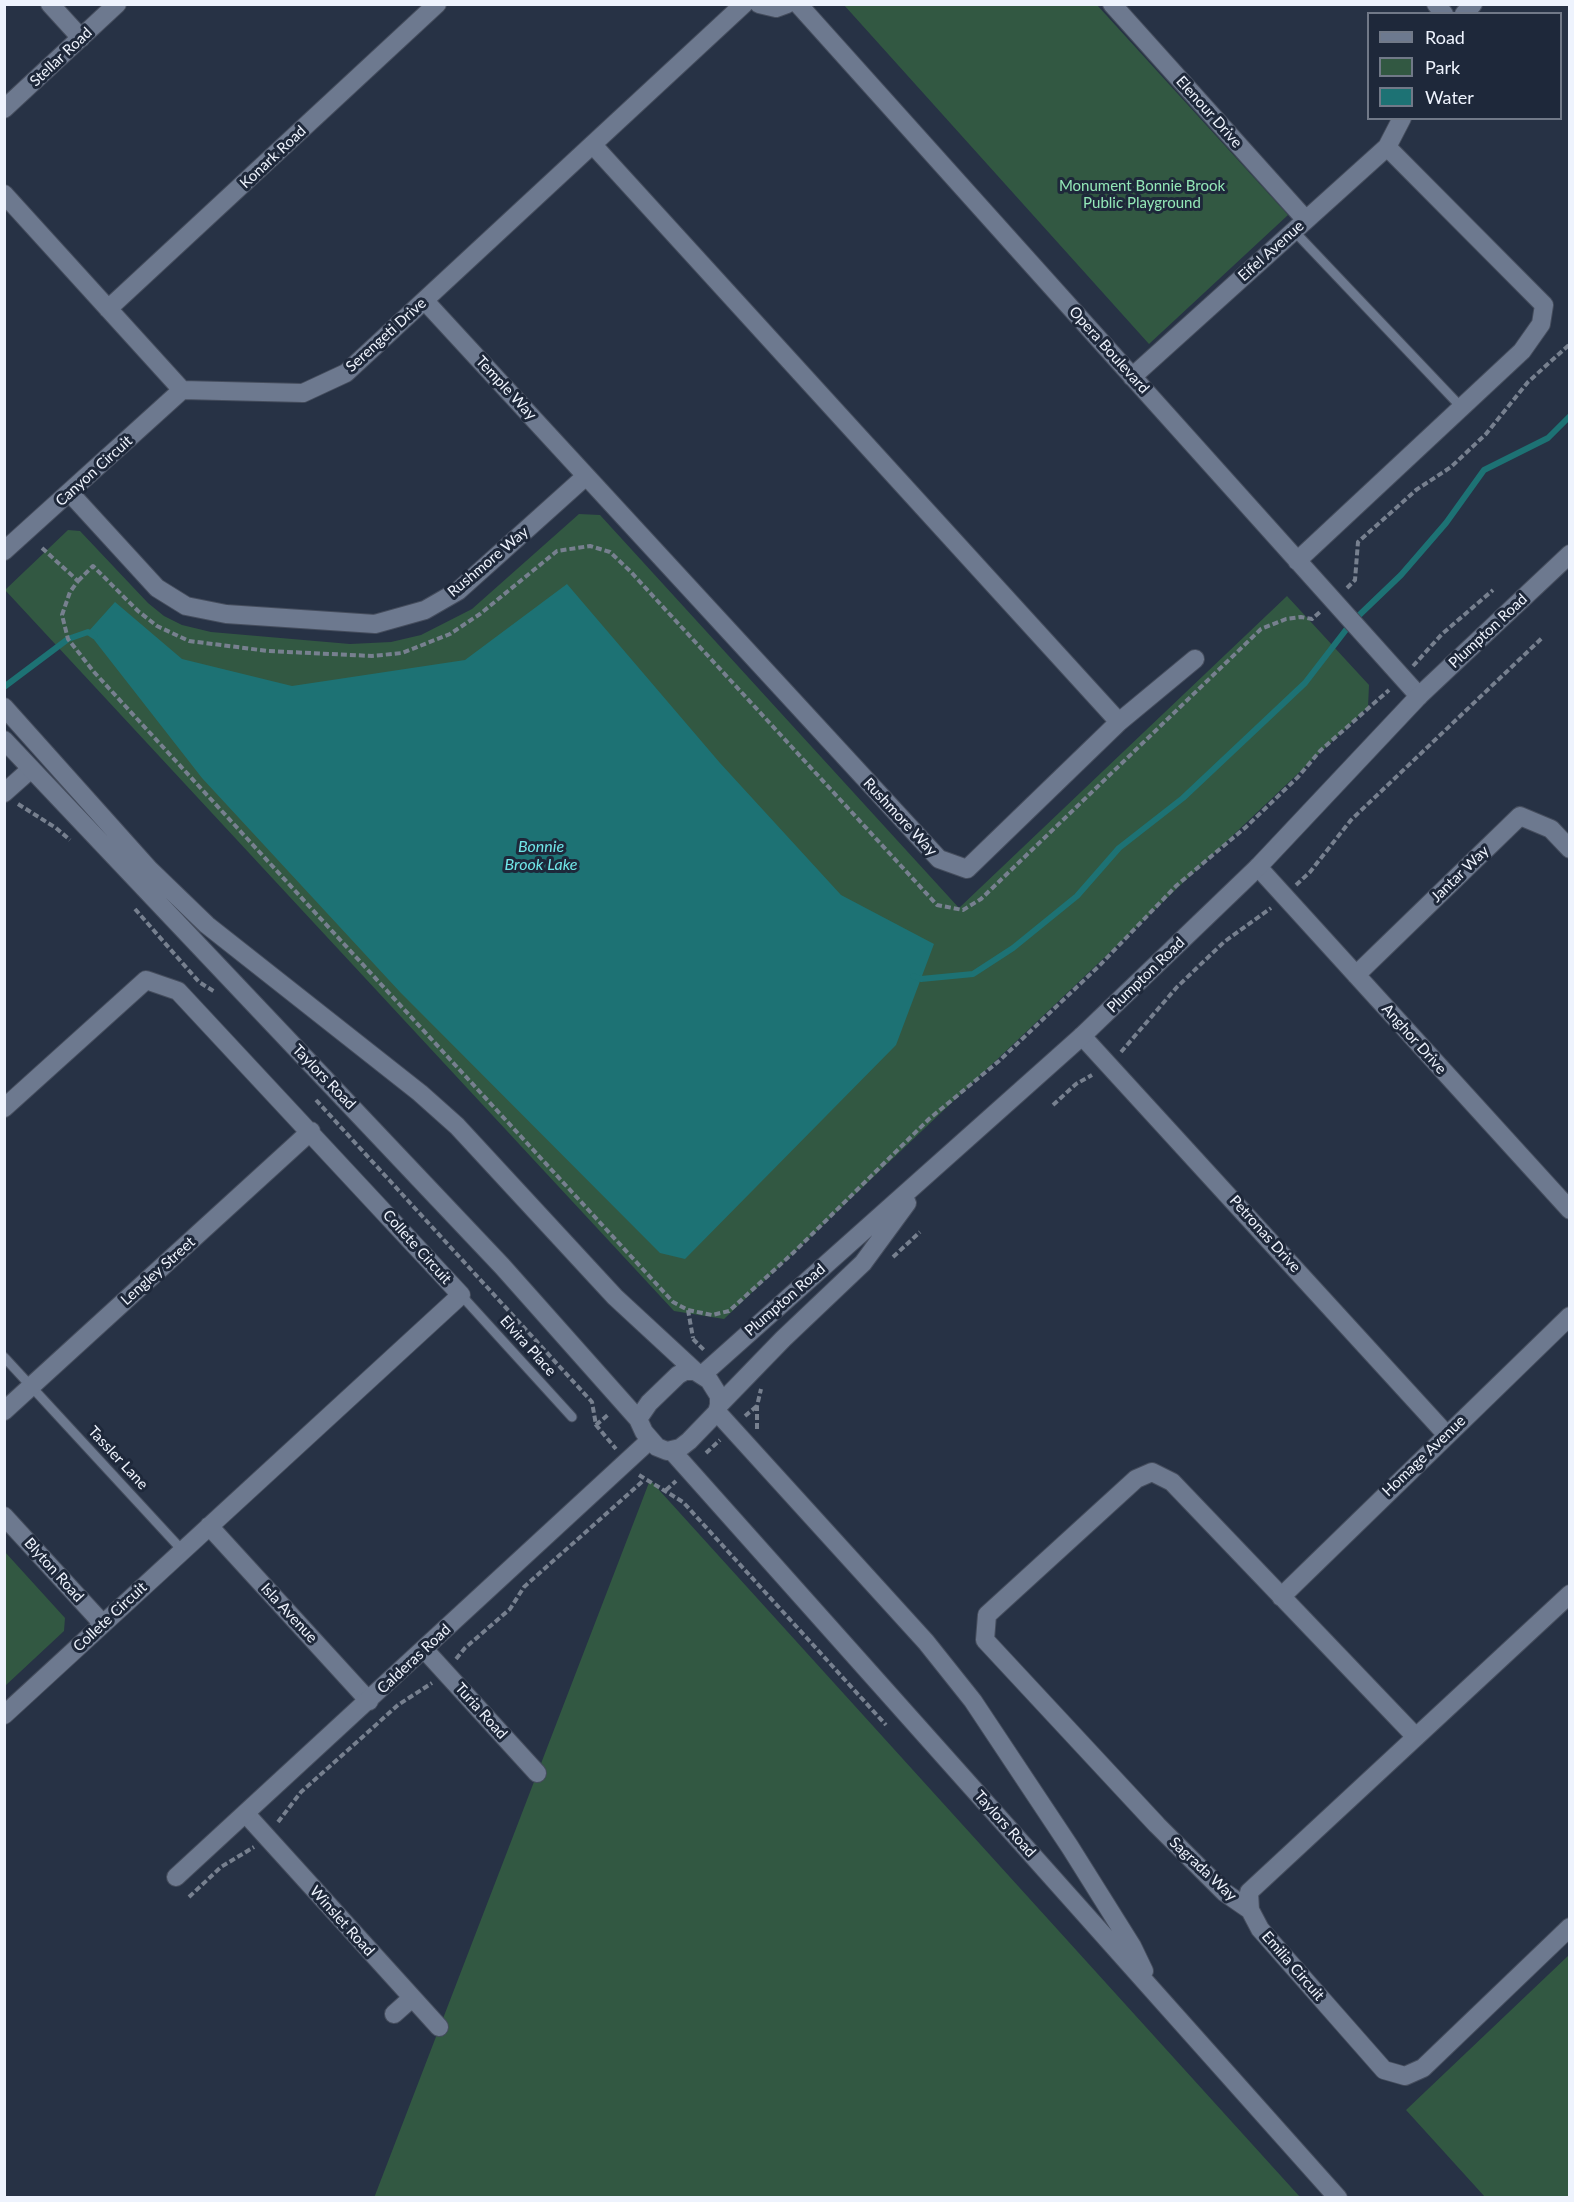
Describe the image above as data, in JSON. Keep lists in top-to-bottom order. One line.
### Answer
{"streets":{"street":["Stellar Road","Elenour Drive","Konark Road","Eifel Avenue","Serengeti Drive","Opera Boulevard","Temple Way","Canyon Circuit","Rushmore Way","Plumpton Road","Jantar Way","Anghor Drive","Taylors Road","Petronas Drive","Collete Circuit","Lengley Street","Homage Avenue","Blyton Road","Isla Avenue","Calderas Road","Turia Road","Sagrada Way","Winslet Road","Emilia Circuit"],"lane":["Elvira Place","Tassler Lane"]},"crossings":[["Elenour Drive","Eifel Avenue"],["Eifel Avenue","Opera Boulevard"],["Serengeti Drive","Temple Way"],["Serengeti Drive","Canyon Circuit"],["Opera Boulevard","Plumpton Road"],["Temple Way","Rushmore Way"],["Canyon Circuit","Rushmore Way"],["Plumpton Road","Anghor Drive"],["Plumpton Road","Taylors Road"],["Plumpton Road","Petronas Drive"],["Plumpton Road","Calderas Road"],["Jantar Way","Anghor Drive"],["Taylors Road","Calderas Road"],["Petronas Drive","Homage Avenue"],["Collete Circuit","Lengley Street"],["Collete Circuit","Elvira Place"],["Collete Circuit","Tassler Lane"],["Collete Circuit","Blyton Road"],["Collete Circuit","Isla Avenue"],["Lengley Street","Tassler Lane"],["Homage Avenue","Sagrada Way"],["Isla Avenue","Calderas Road"],["Calderas Road","Turia Road"],["Calderas Road","Winslet Road"],["Sagrada Way","Emilia Circuit"]],"water":["Bonnie Brook Lake"],"parks":["Monument Bonnie Brook Public Playground"],"legend":["Road","Park","Water"]}
